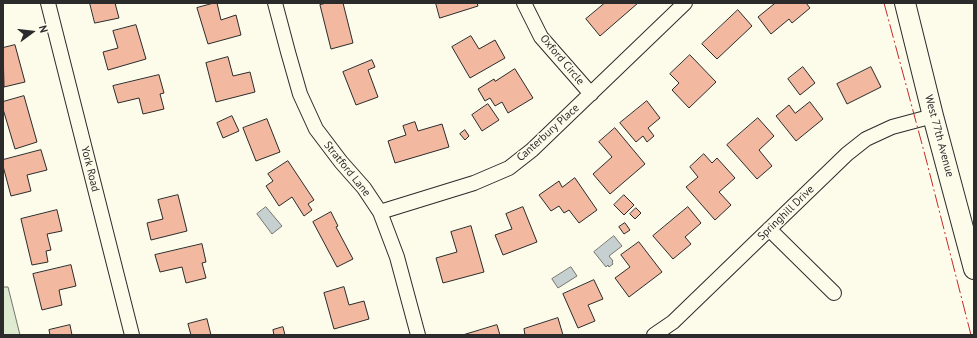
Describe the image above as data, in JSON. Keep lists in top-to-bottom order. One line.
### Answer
{"streets":{"street":["Oxford Circle","Canterbury Place","West 77th Avenue","York Road","Stratford Lane","Springhill Drive"]},"crossings":[["Oxford Circle","Canterbury Place"],["Canterbury Place","Stratford Lane"],["West 77th Avenue","Springhill Drive"]],"north":"right"}
